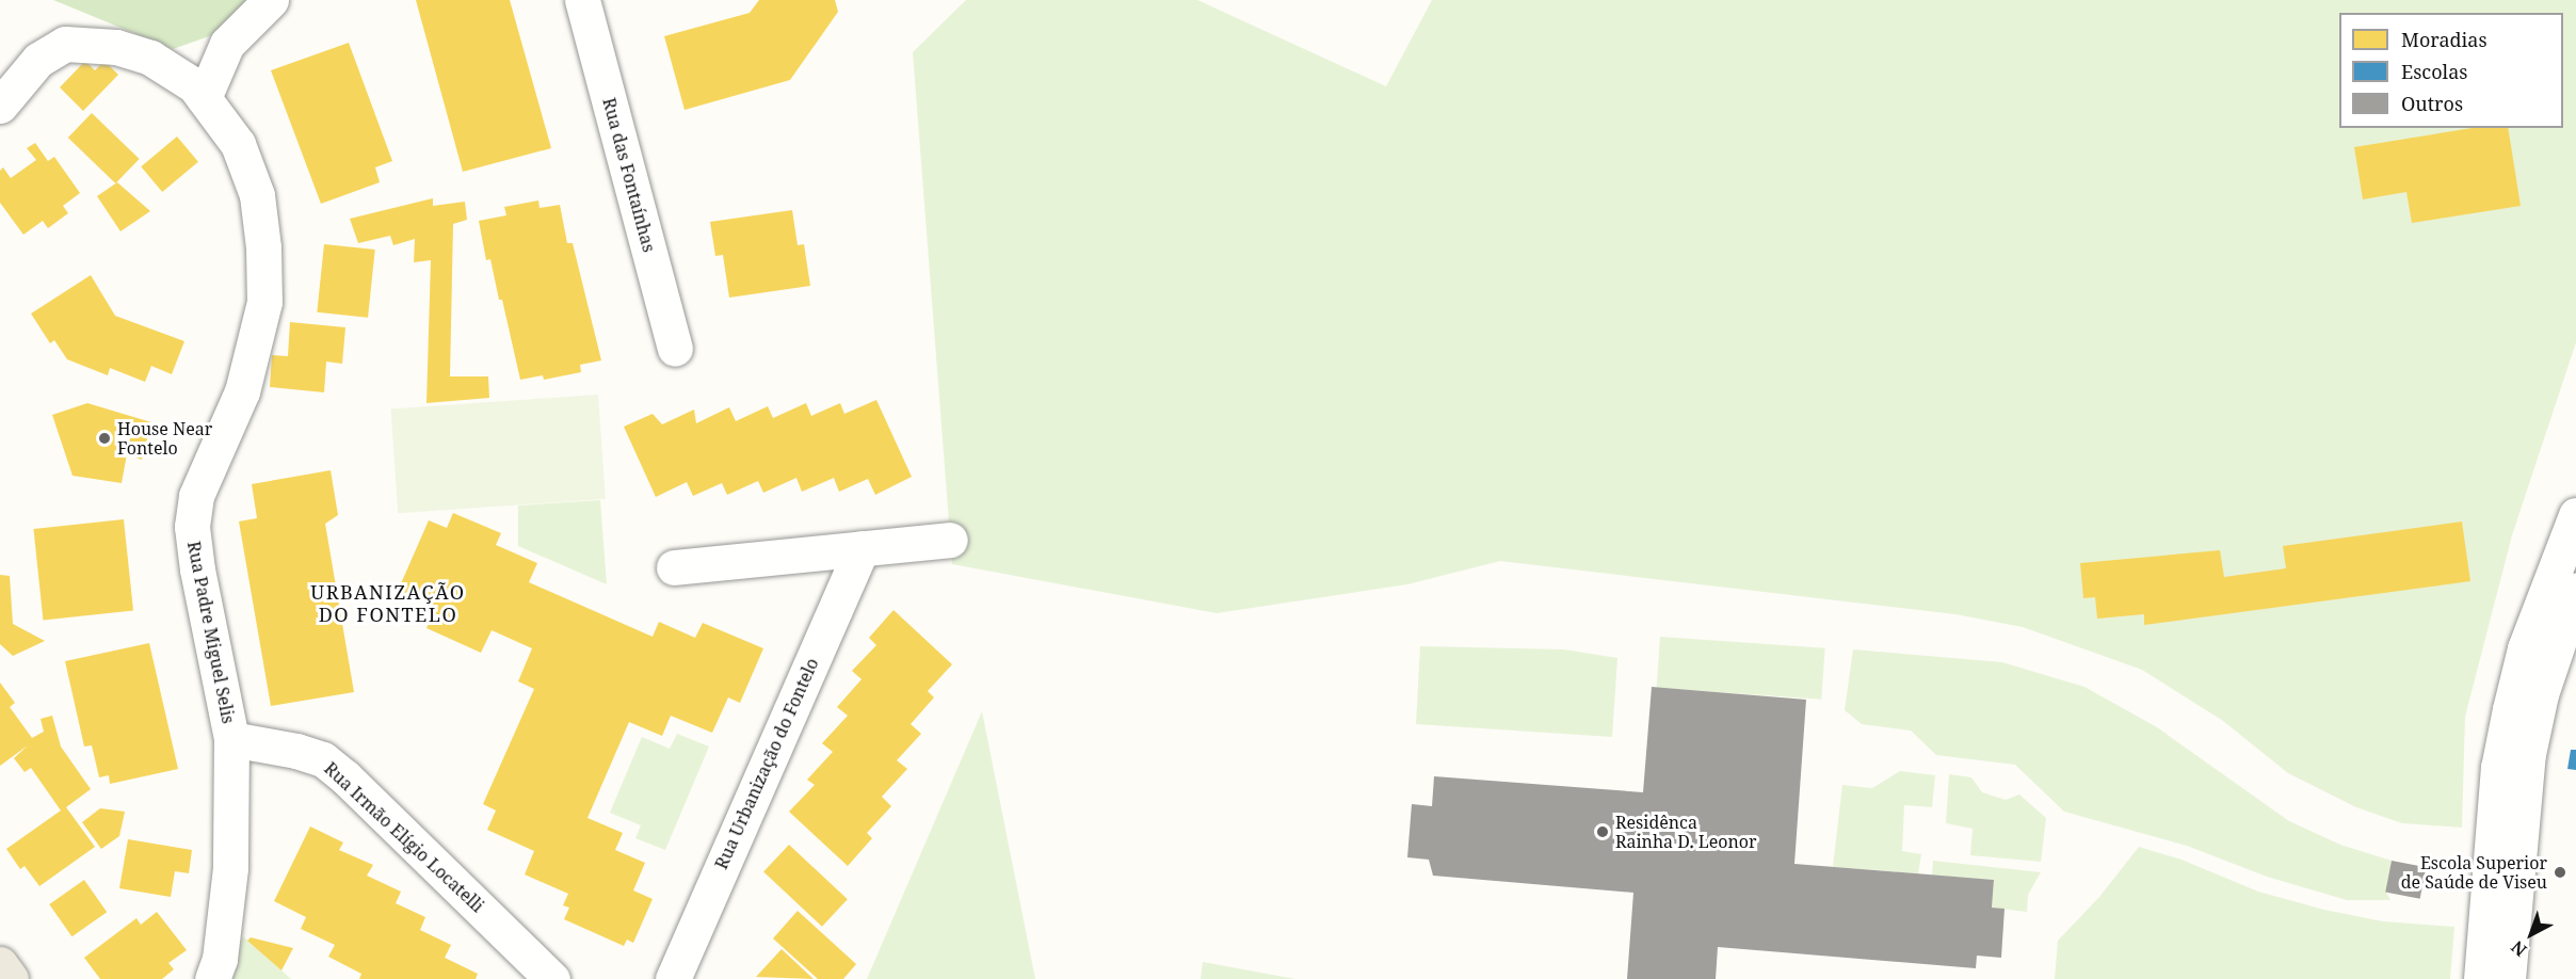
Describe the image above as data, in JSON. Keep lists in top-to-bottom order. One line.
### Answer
{"streets":{"street":["Rua das Fontaínhas","Rua Padre Miguel Selis","Rua Urbanização do Fontelo","Rua Irmão Elígio Locatelli"]},"crossings":[["Rua Padre Miguel Selis","Rua Irmão Elígio Locatelli"]],"districts":["URBANIZAÇÃO DO FONTELO"],"places":["House Near Fontelo","Residênca Rainha D. Leonor","Escola Superior de Saúde de Viseu"],"legend":["Moradias","Escolas","Outros"],"north":"bottom left"}
